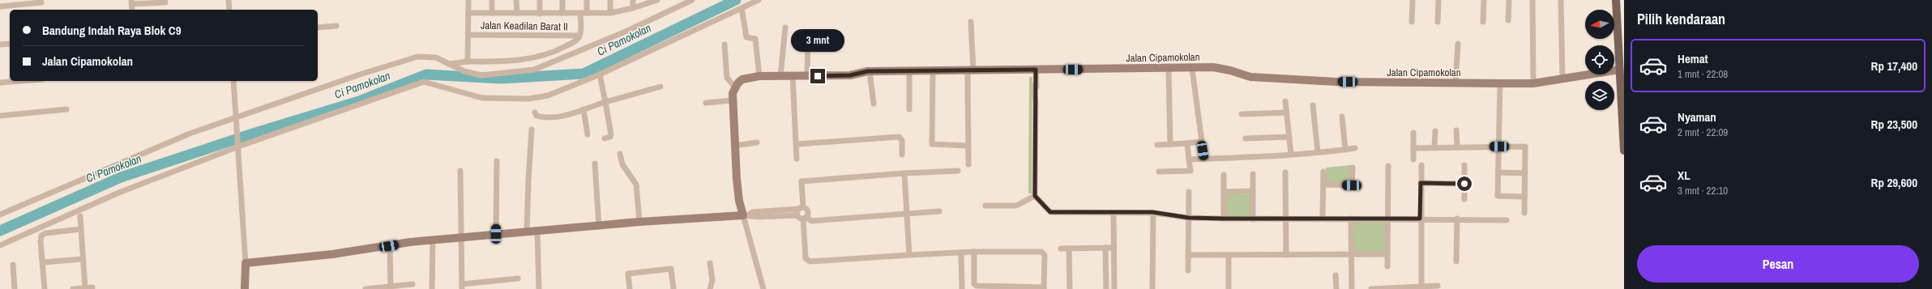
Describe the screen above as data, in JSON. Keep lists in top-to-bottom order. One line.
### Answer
{"streets":{"street":["Jalan Keadilan Barat II","Jalan Cipamokolan"]},"water":["Ci Pamokolan"],"north":"left","page":{"heading":"Pilih kendaraan","banner":["Bandung Indah Raya Blok C9","Jalan Cipamokolan"],"bubble":"3 mnt","list":[{"name":"Hemat","note":"1 mnt · 22:08","value":"Rp 17,400"},{"name":"Nyaman","note":"2 mnt · 22:09","value":"Rp 23,500"},{"name":"XL","note":"3 mnt · 22:10","value":"Rp 29,600"}],"buttons":"Pesan"}}
